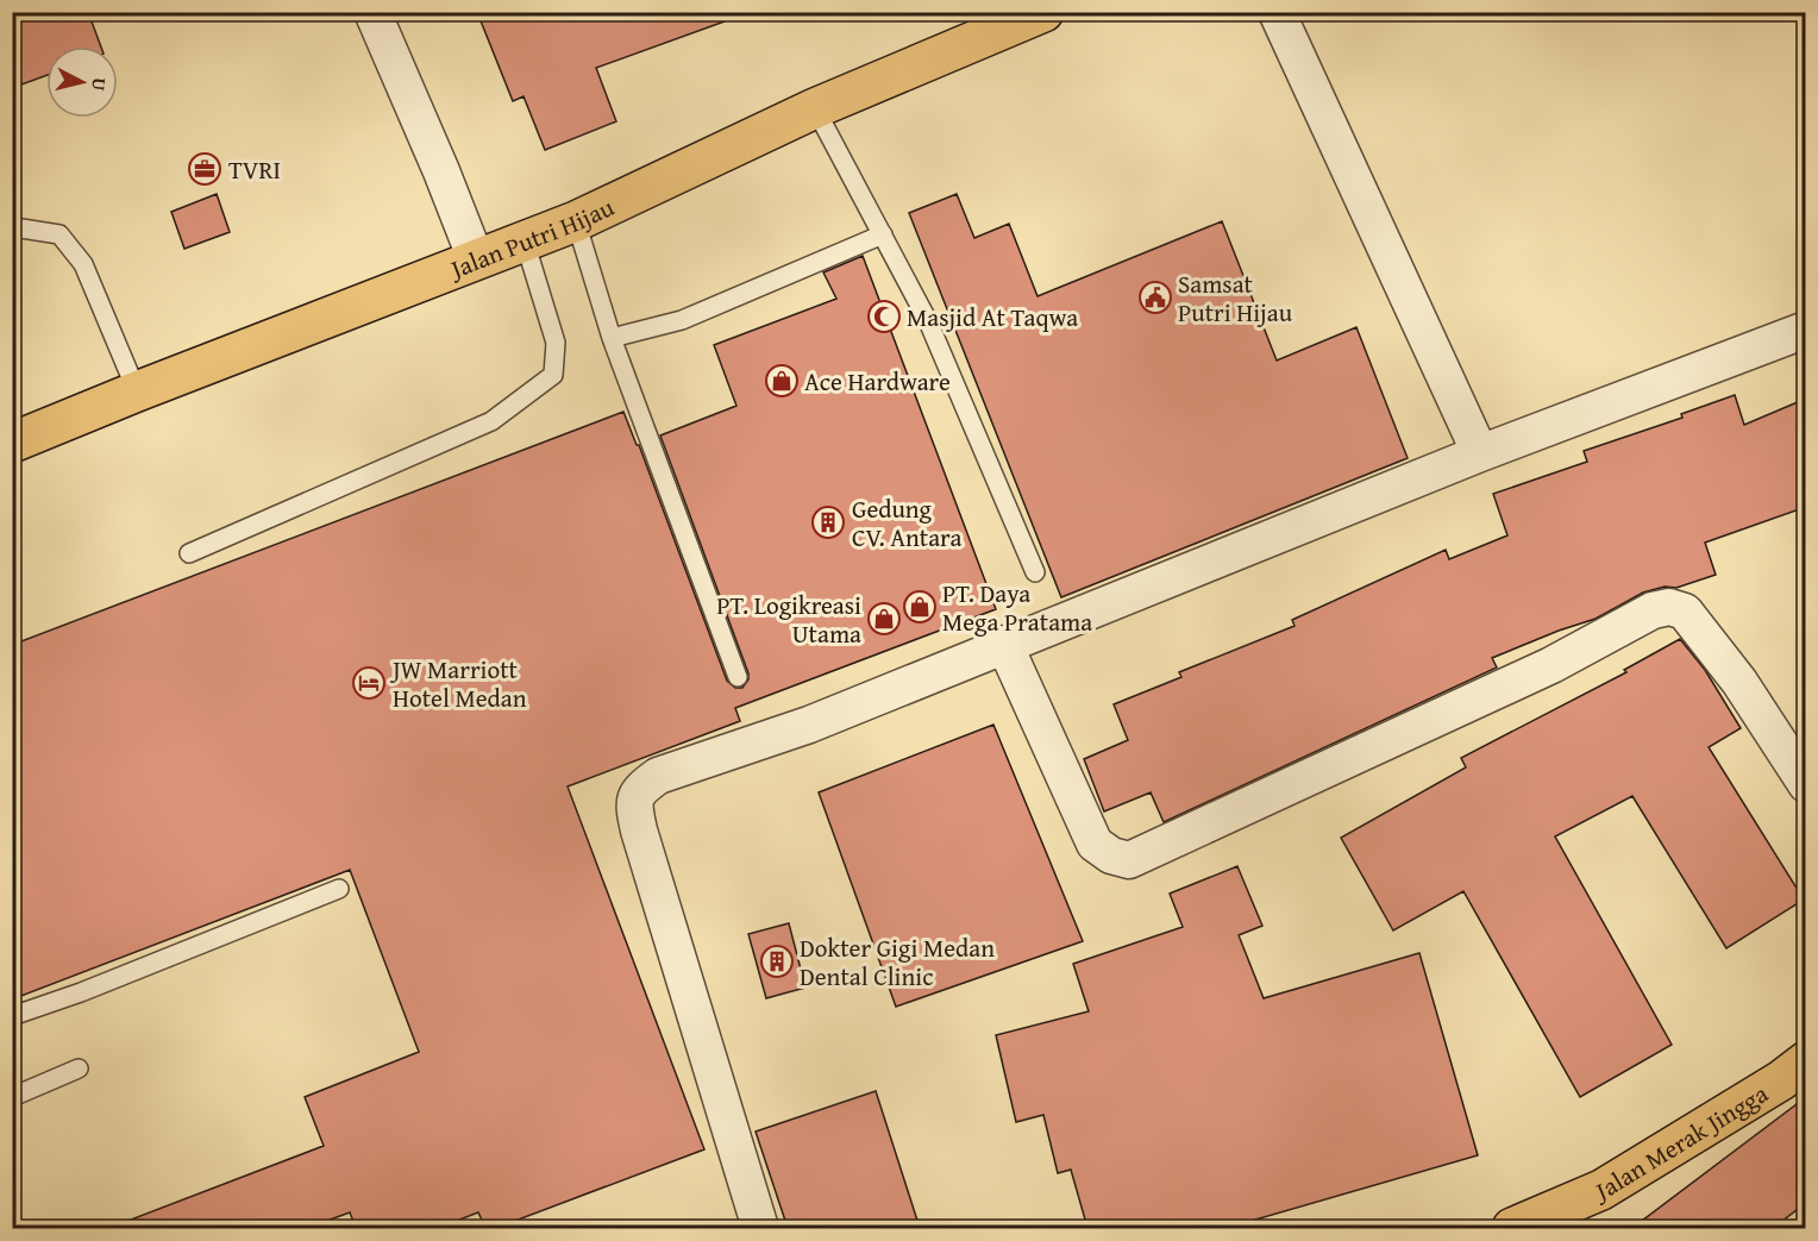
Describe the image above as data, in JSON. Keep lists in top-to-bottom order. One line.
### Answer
{"streets":{"main road":["Jalan Putri Hijau","Jalan Merak Jingga"]},"places":{"office":["TVRI"],"public building":["Samsat Putri Hijau"],"mosque":["Masjid At Taqwa"],"shop":["Ace Hardware","PT. Daya Mega Pratama","PT. Logikreasi Utama"],"building":["Gedung CV. Antara","Dokter Gigi Medan Dental Clinic"],"hotel":["JW Marriott Hotel Medan"]},"north":"right"}
